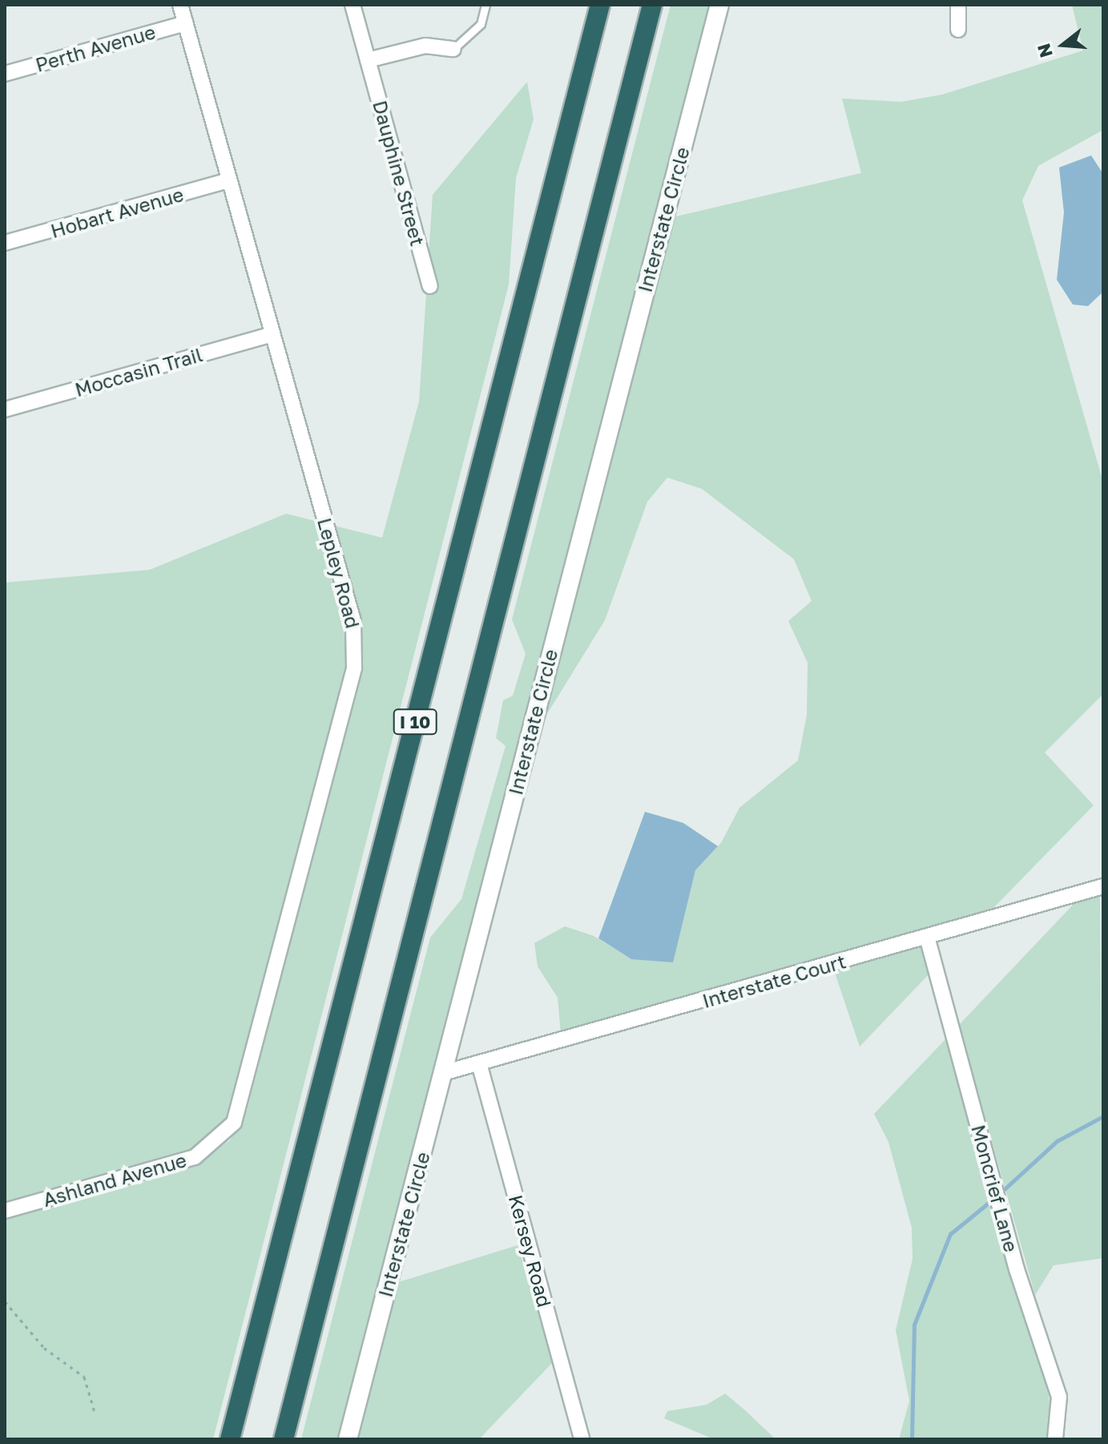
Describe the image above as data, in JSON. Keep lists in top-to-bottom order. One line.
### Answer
{"streets":{"highway":["I 10"],"street":["Perth Avenue","Dauphine Street","Hobart Avenue","Interstate Circle","Moccasin Trail","Lepley Road","Interstate Court","Ashland Avenue","Moncrief Lane","Kersey Road"]},"crossings":[["Perth Avenue","Lepley Road"],["Hobart Avenue","Lepley Road"],["Interstate Circle","Interstate Court"],["Moccasin Trail","Lepley Road"],["Lepley Road","Ashland Avenue"],["Interstate Court","Moncrief Lane"],["Interstate Court","Kersey Road"]],"north":"left"}
